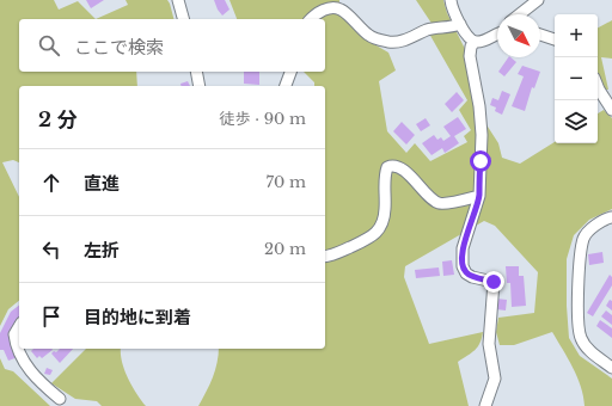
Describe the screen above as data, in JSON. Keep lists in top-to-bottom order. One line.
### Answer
{"north":"bottom right","page":{"map_buttons":["+","−"],"search":"ここで検索","heading":["2 分","徒歩 · 90 m"],"list":[["直進","70 m"],["左折","20 m"],"目的地に到着"]}}
